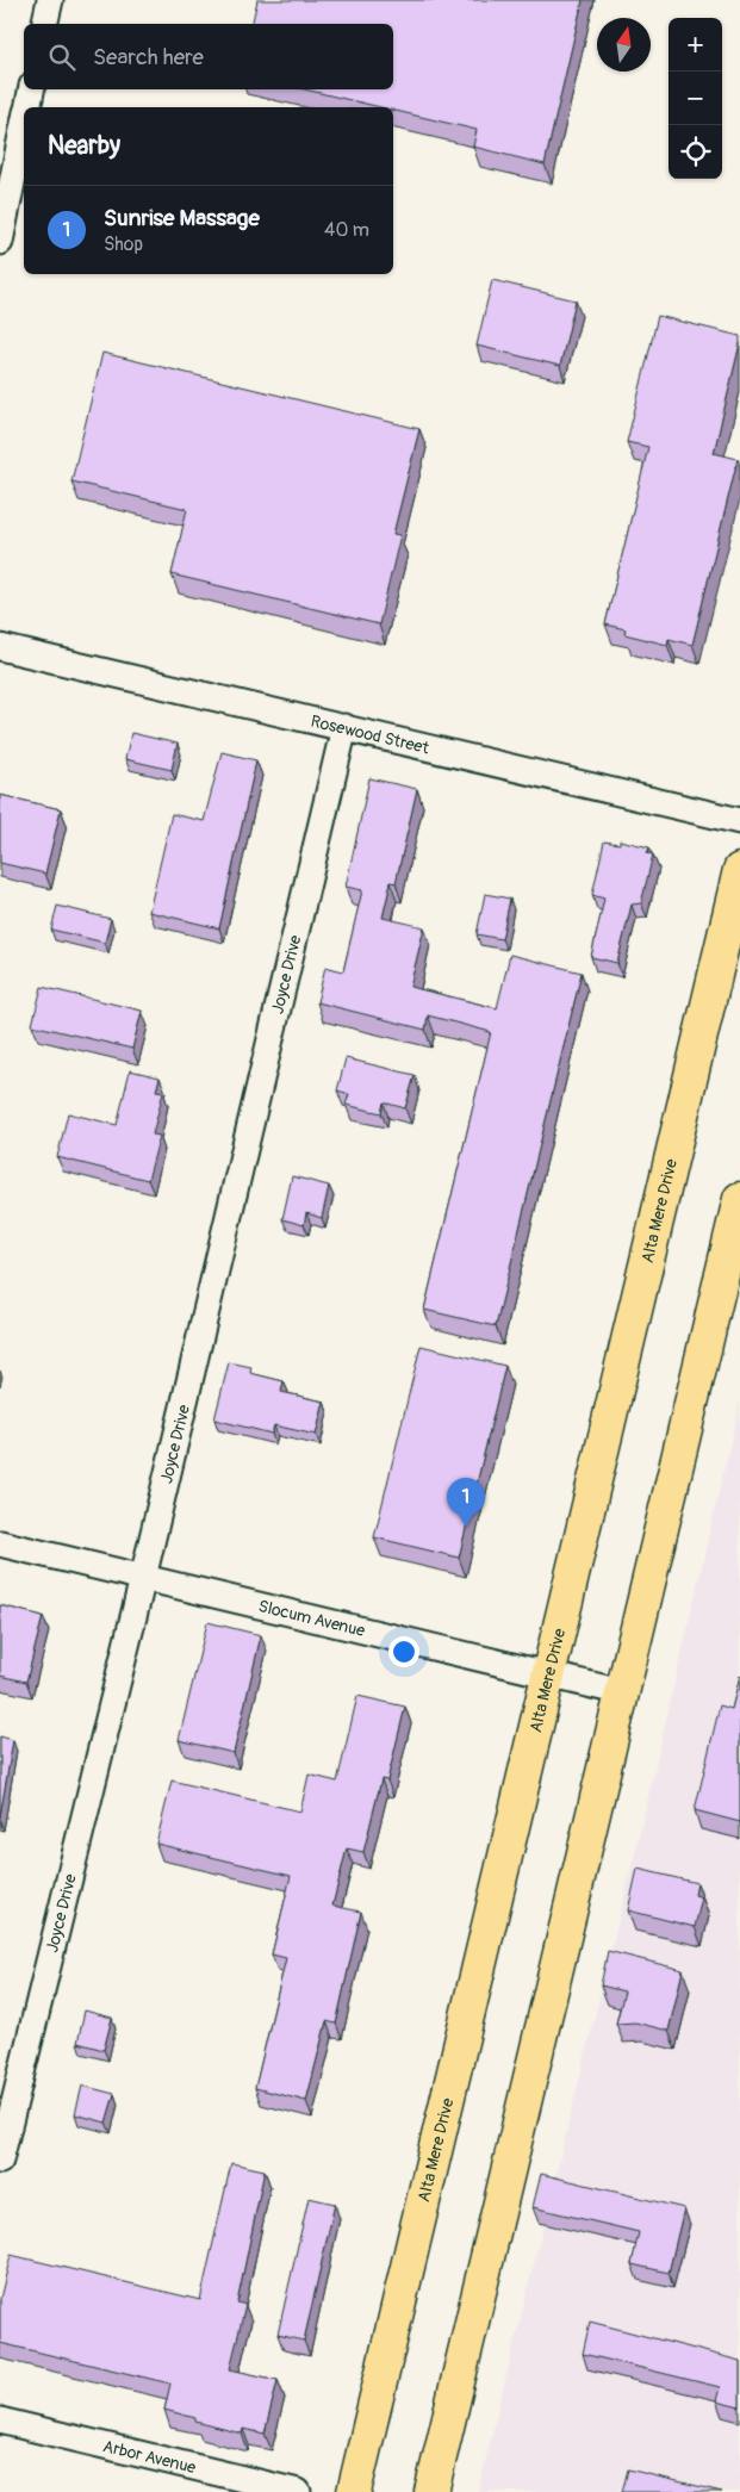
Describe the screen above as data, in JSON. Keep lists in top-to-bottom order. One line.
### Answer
{"streets":{"main road":["Alta Mere Drive"],"street":["Rosewood Street","Joyce Drive","Slocum Avenue","Arbor Avenue"]},"crossings":[["Rosewood Street","Joyce Drive"],["Joyce Drive","Slocum Avenue"],["Alta Mere Drive","Slocum Avenue"]],"north":"top","page":{"map_buttons":["+","−"],"search":"Search here","heading":"Nearby","list":[{"mark":"1","name":"Sunrise Massage","note":"Shop","value":"40 m"}],"pins":"1"}}
